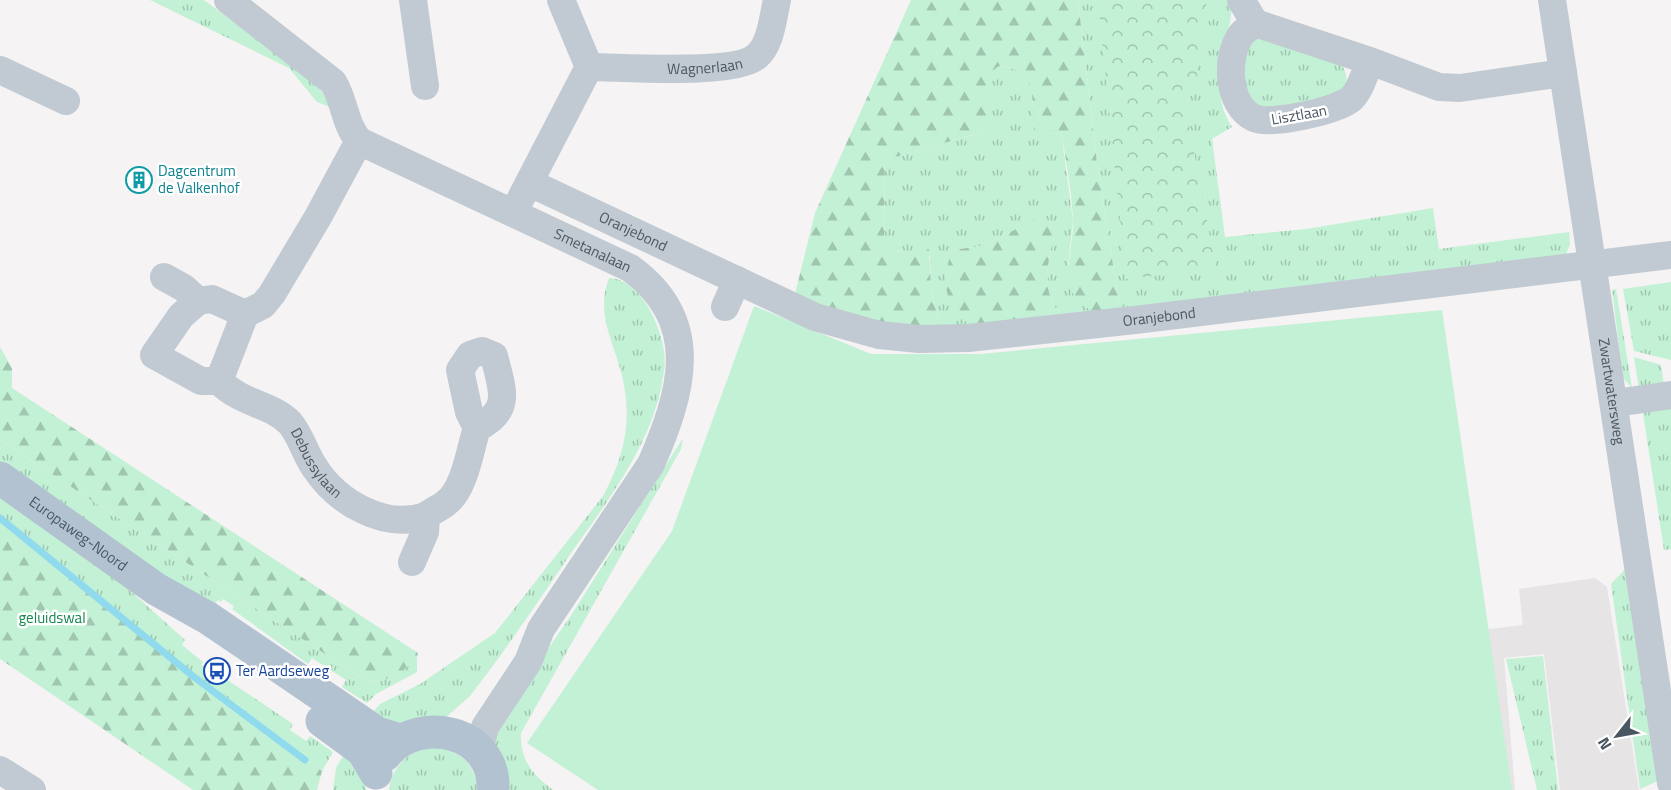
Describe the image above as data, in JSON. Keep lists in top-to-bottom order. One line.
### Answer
{"streets":{"main road":["Europaweg-Noord"],"street":["Wagnerlaan","Lisztlaan","Oranjebond","Smetanalaan","Zwartwatersweg","Debussylaan"]},"crossings":[["Lisztlaan","Zwartwatersweg"],["Oranjebond","Zwartwatersweg"]],"parks":["geluidswal"],"places":{"building":["Dagcentrum de Valkenhof"],"bus stop":["Ter Aardseweg"]},"north":"bottom left"}
